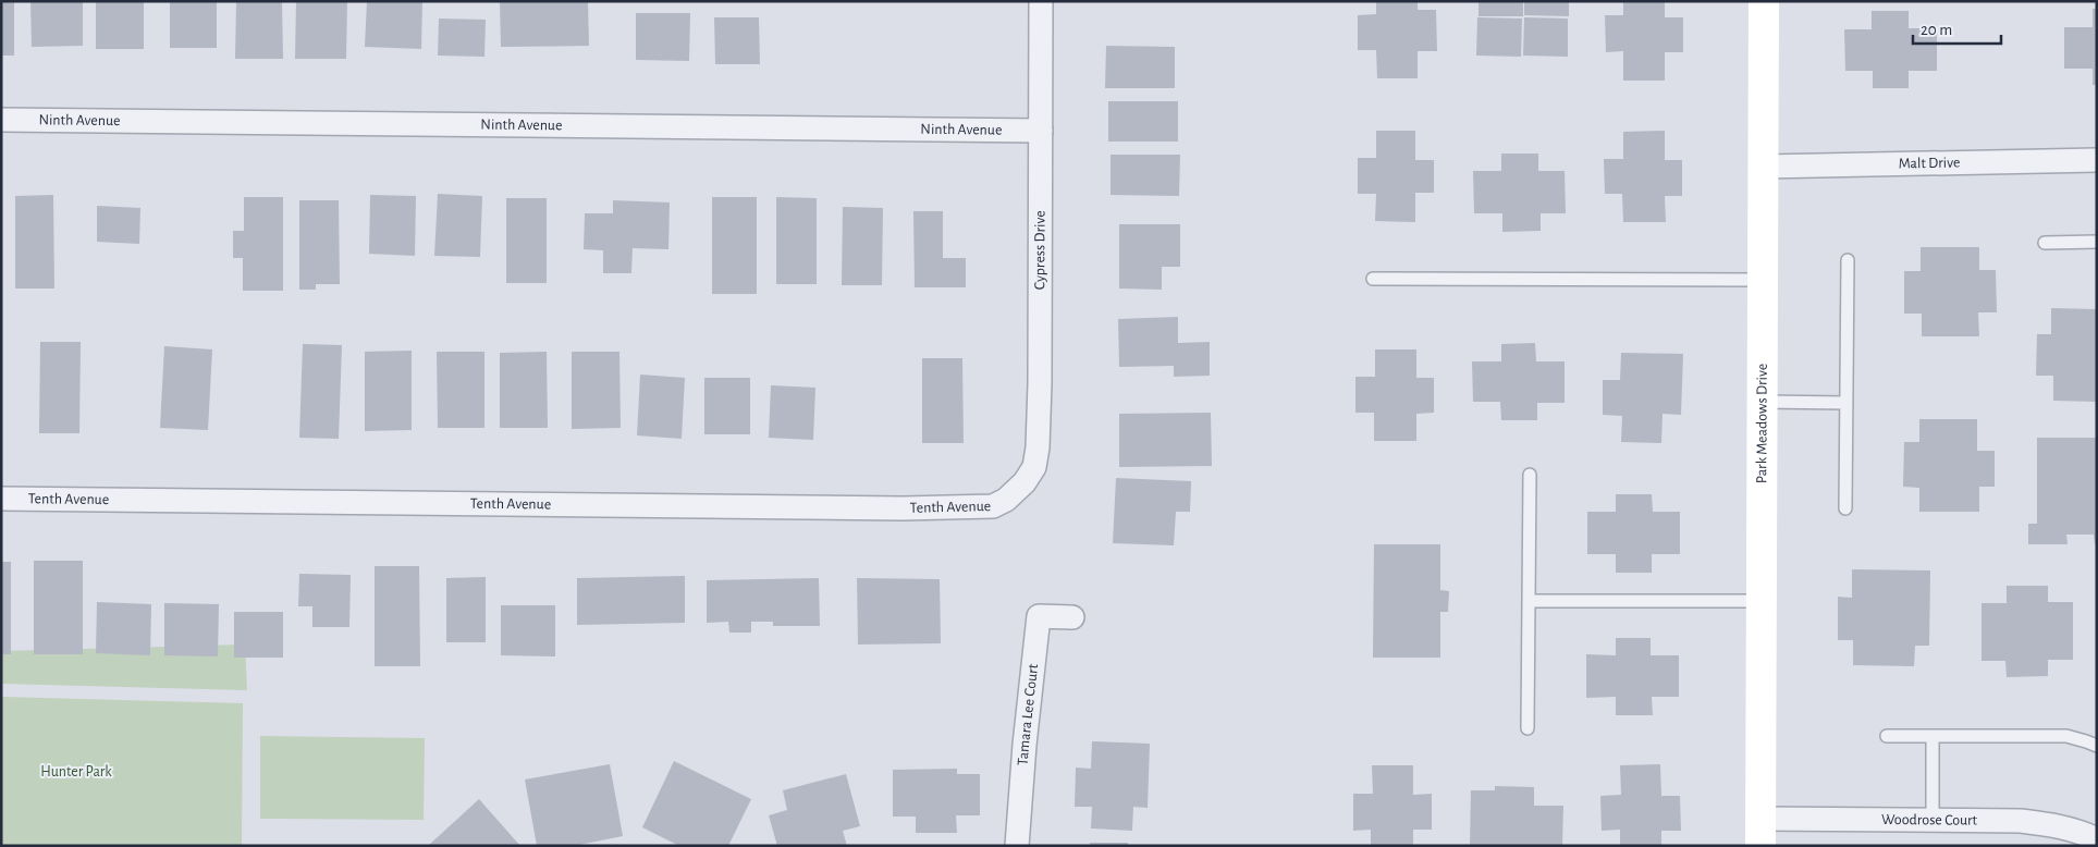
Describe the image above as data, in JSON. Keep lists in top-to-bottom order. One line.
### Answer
{"streets":{"street":["Ninth Avenue","Malt Drive","Cypress Drive","Park Meadows Drive","Tenth Avenue","Tamara Lee Court","Woodrose Court"]},"crossings":[["Ninth Avenue","Cypress Drive"],["Malt Drive","Park Meadows Drive"],["Cypress Drive","Tenth Avenue"],["Park Meadows Drive","Woodrose Court"]],"parks":["Hunter Park"],"scale_bar":"20 m"}
